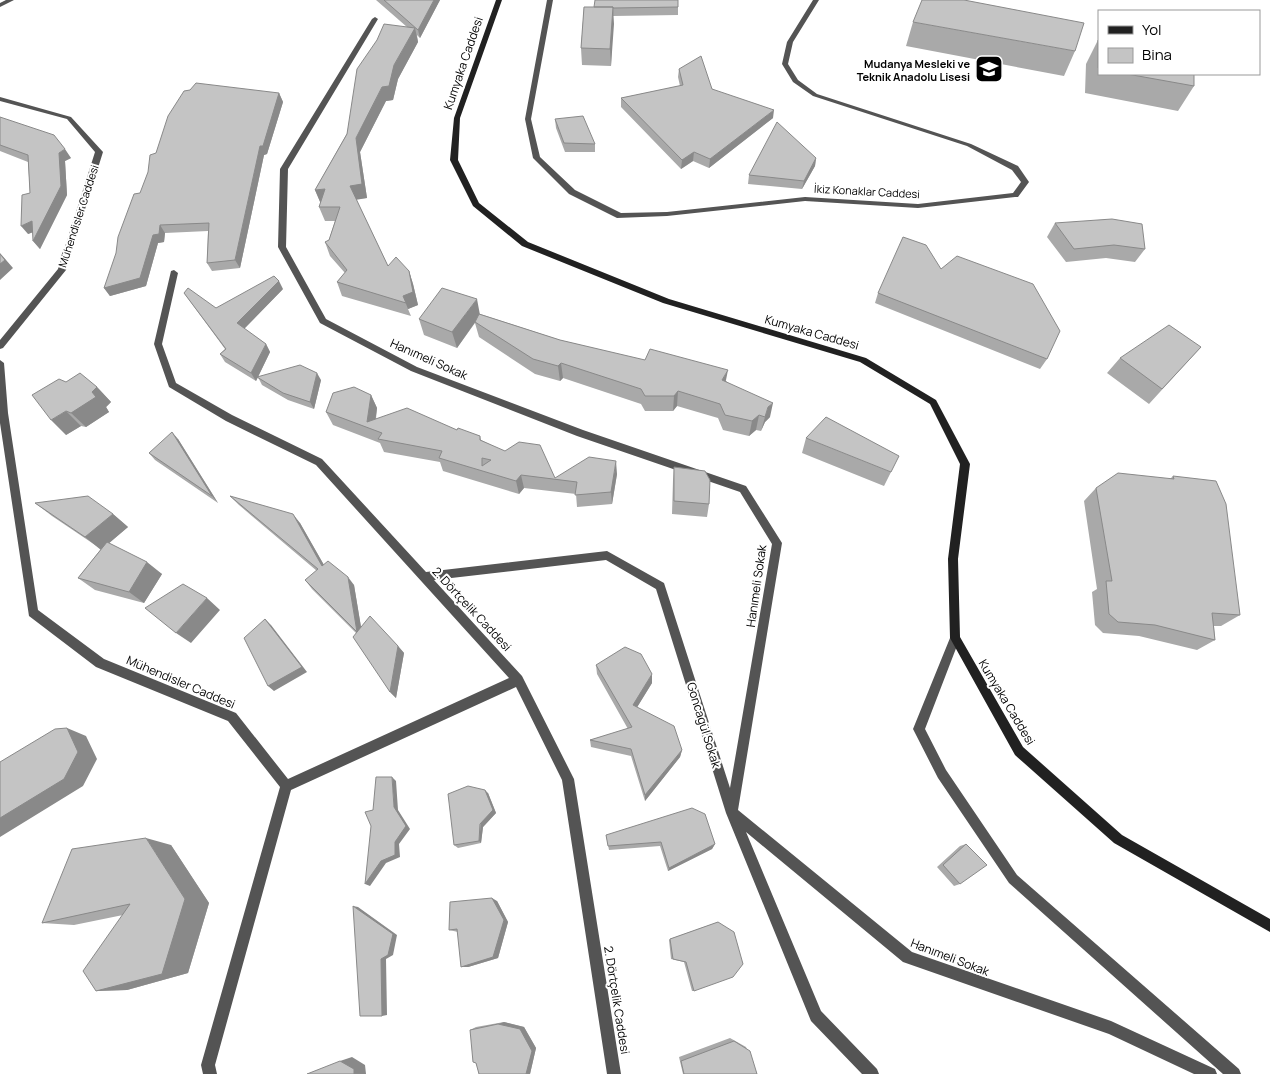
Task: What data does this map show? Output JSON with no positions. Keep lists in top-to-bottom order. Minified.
{"streets":{"main road":["Kumyaka Caddesi"],"street":["İkiz Konaklar Caddesi","Mühendisler Caddesi","Hanımeli Sokak","2. Dörtçelik Caddesi","Goncagül Sokak"]},"crossings":[["Hanımeli Sokak","Goncagül Sokak"],["2. Dörtçelik Caddesi","Goncagül Sokak"]],"places":{"school or university":["Mudanya Mesleki ve Teknik Anadolu Lisesi"]},"legend":["Yol","Bina"]}
